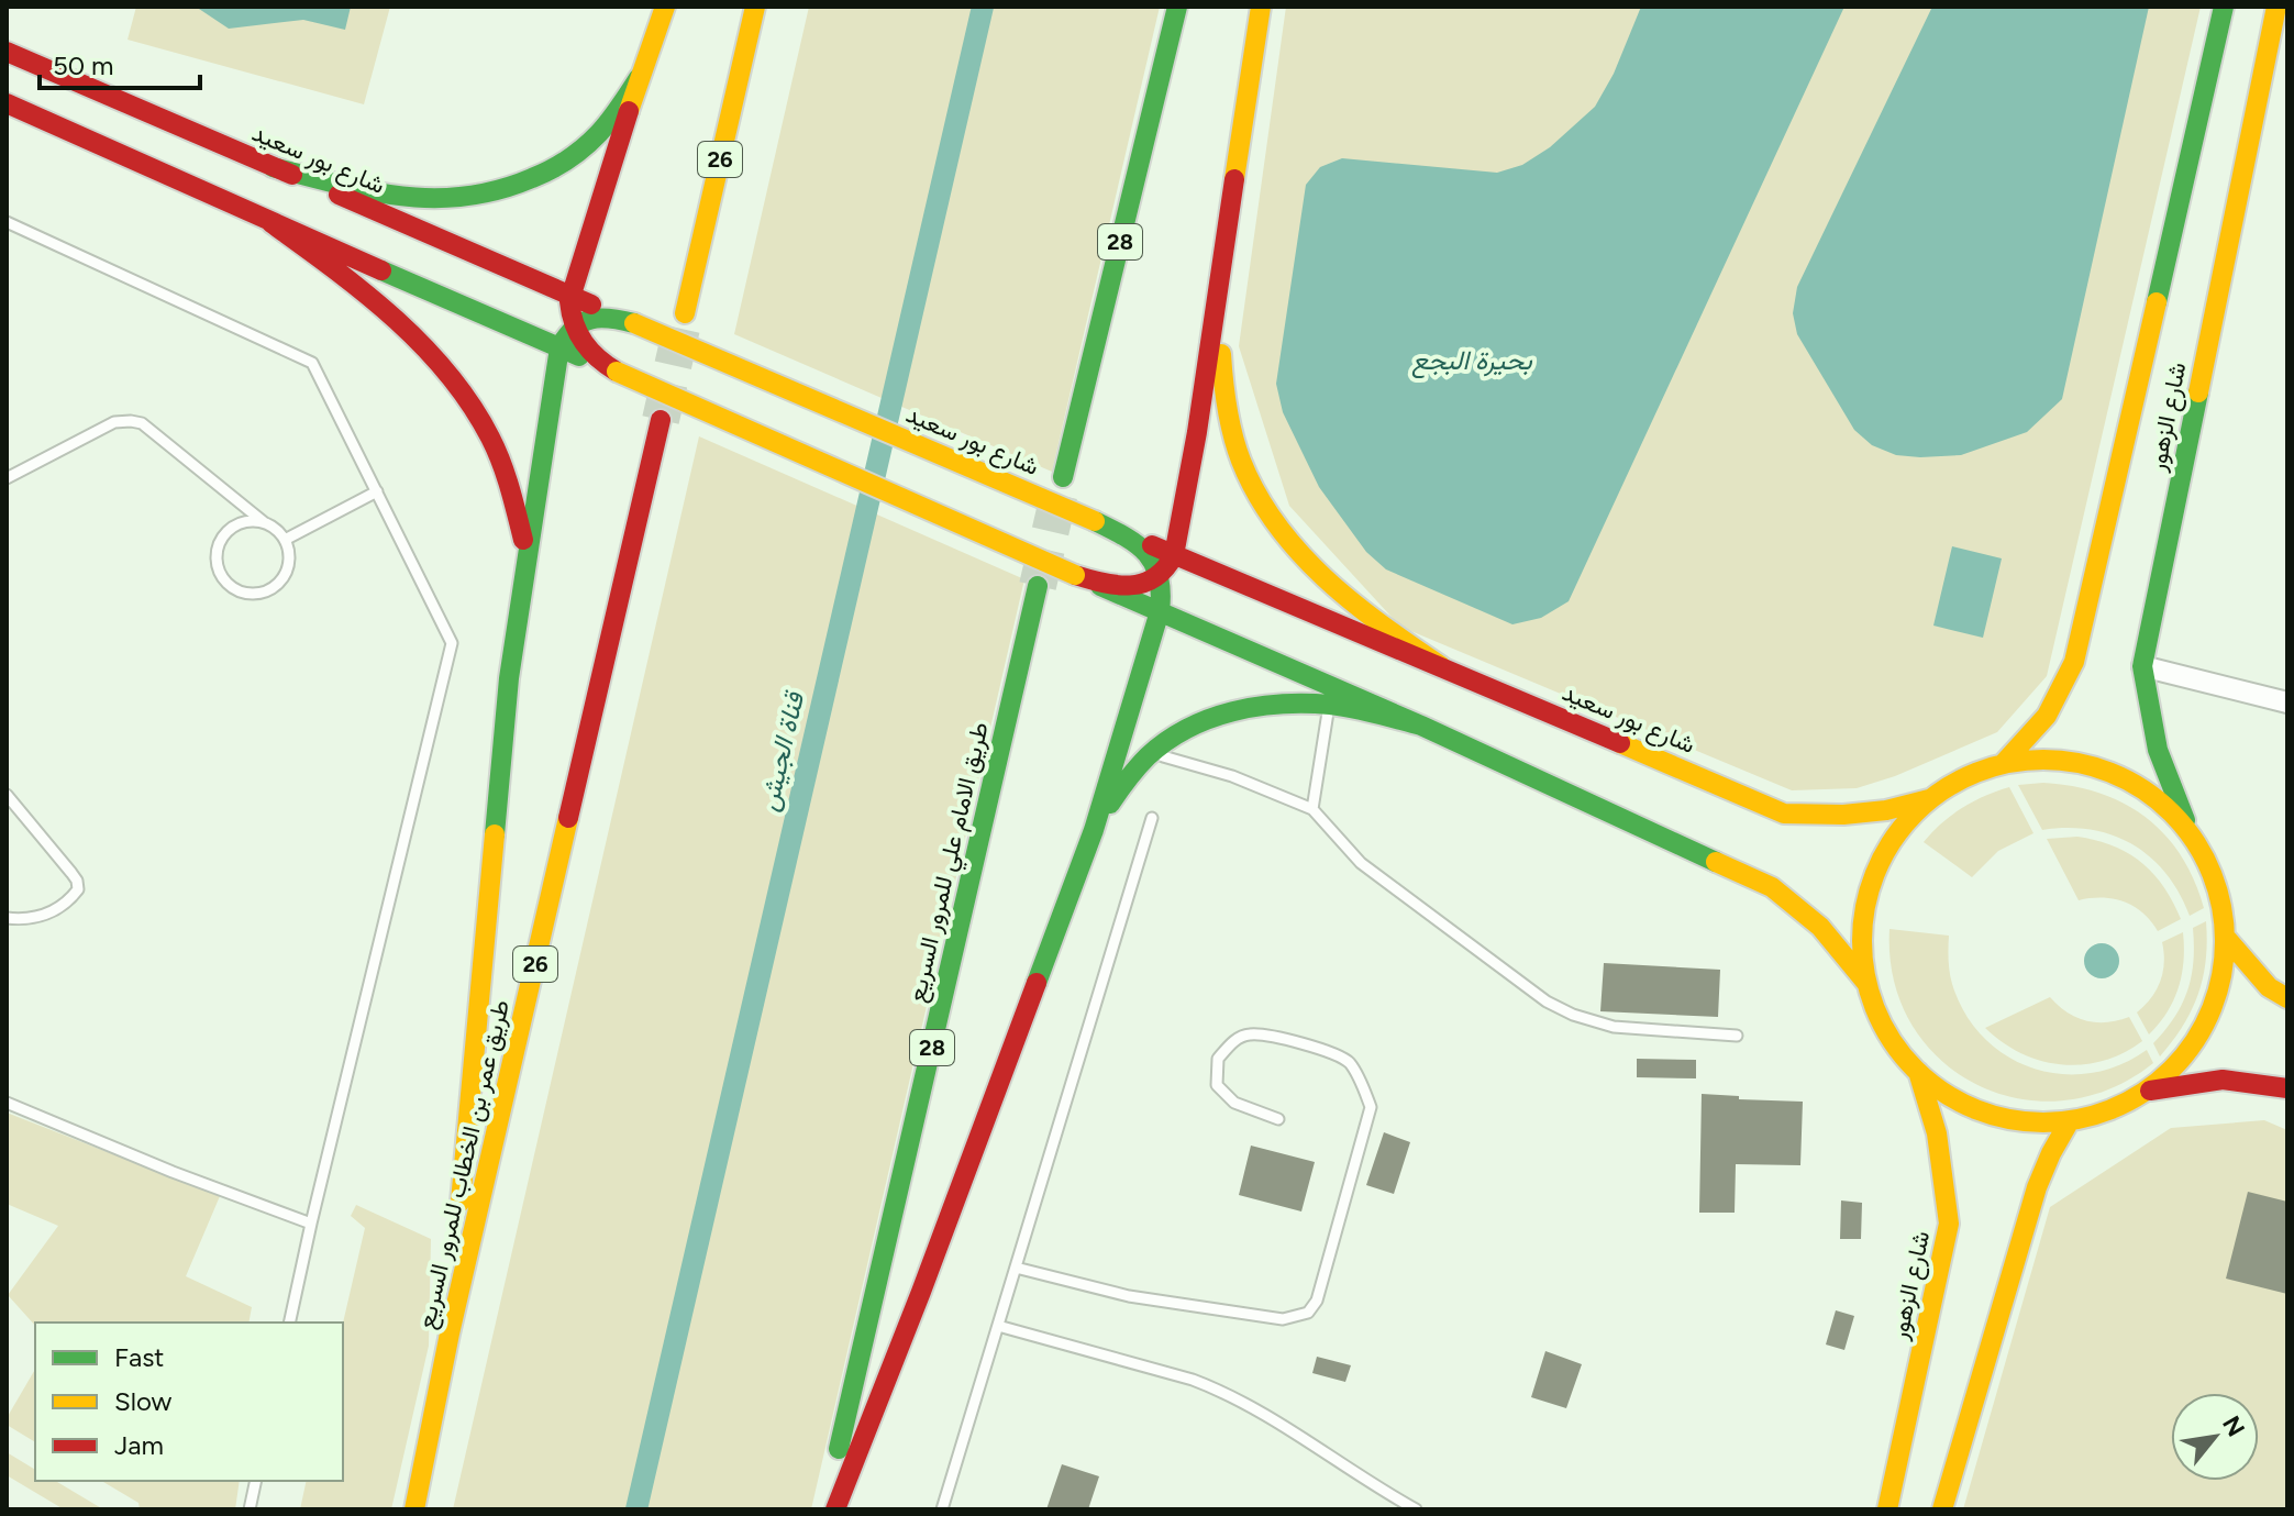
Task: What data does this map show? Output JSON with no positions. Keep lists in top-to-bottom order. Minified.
{"streets":{"main road":["شارع بور سعيد","26","28","شارع الزهور","طريق الامام علي للمرور السريع","طريق عمر بن الخطاب للمرور السريع"]},"water":["بحيرة البجع","قناة الجيش"],"legend":["Fast","Slow","Jam"],"scale_bar":"50 m","north":"top right"}
